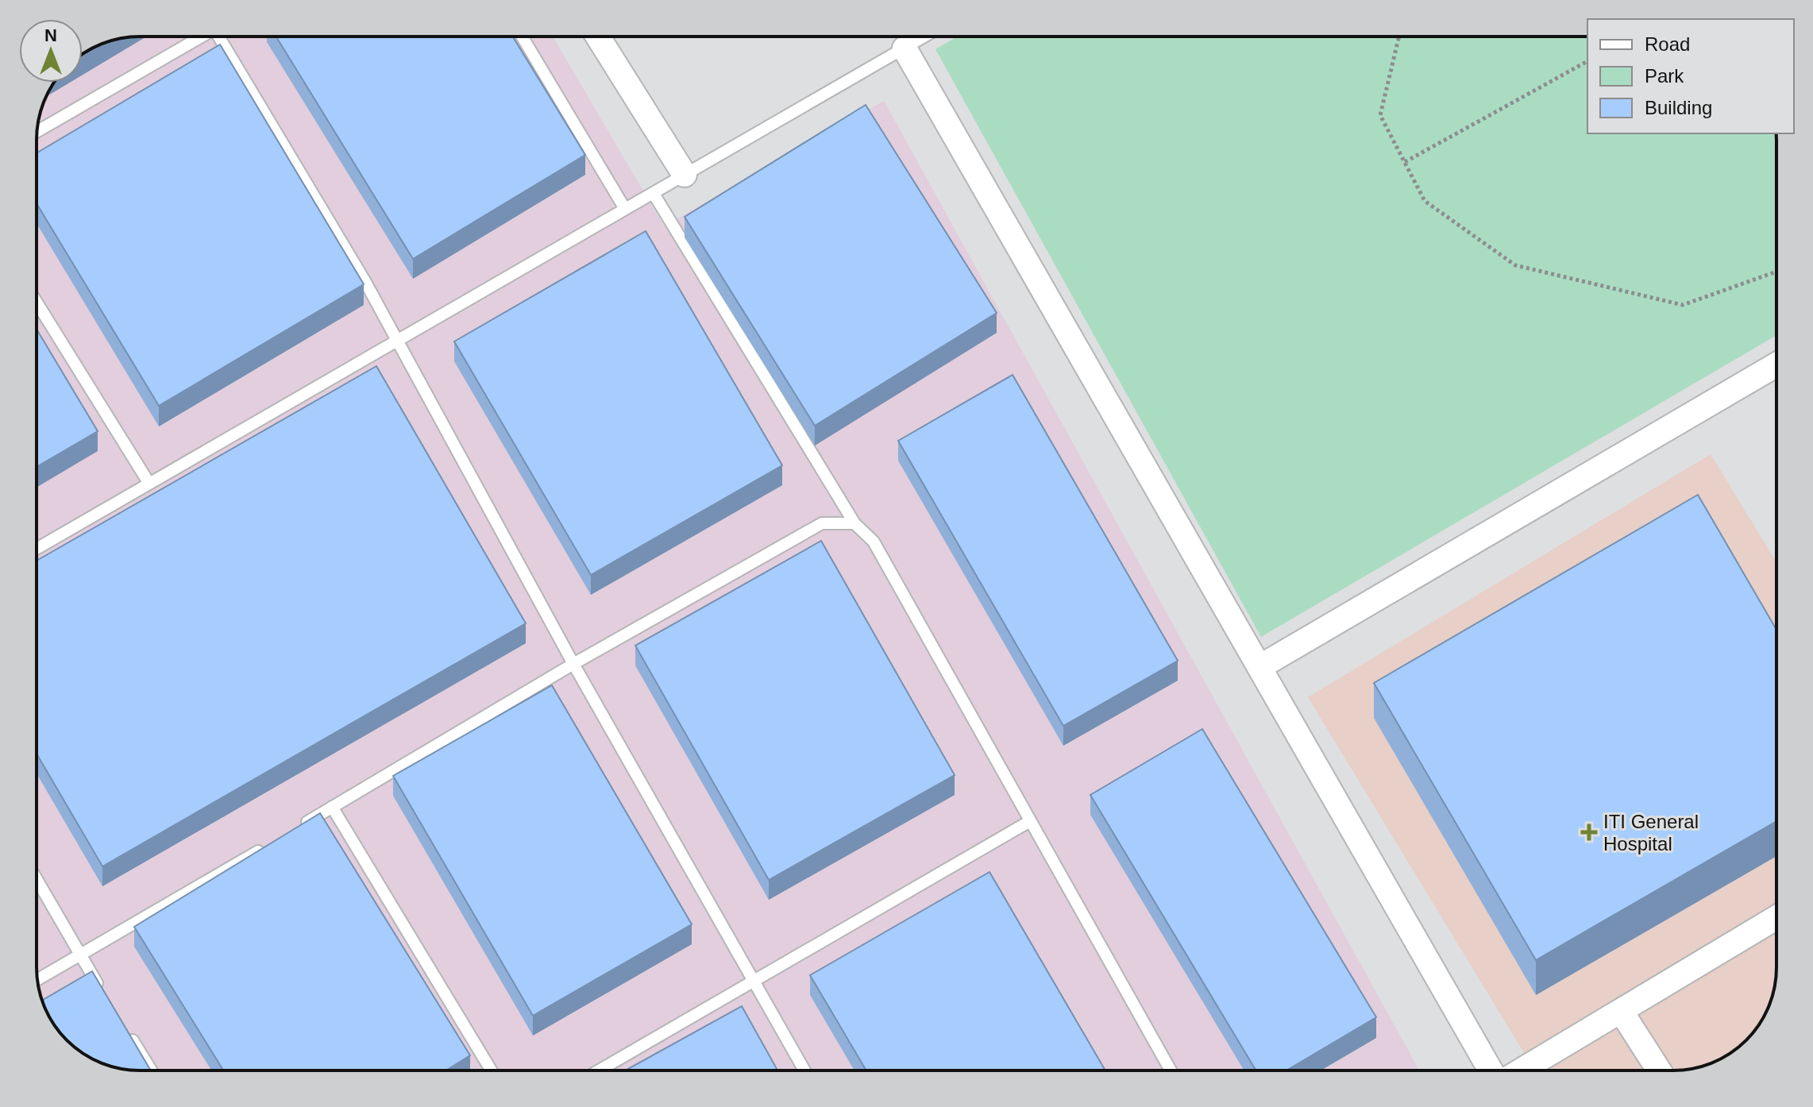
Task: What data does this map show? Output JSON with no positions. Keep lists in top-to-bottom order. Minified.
{"places":{"health":["ITI General Hospital"]},"legend":["Road","Park","Building"],"north":"top"}
